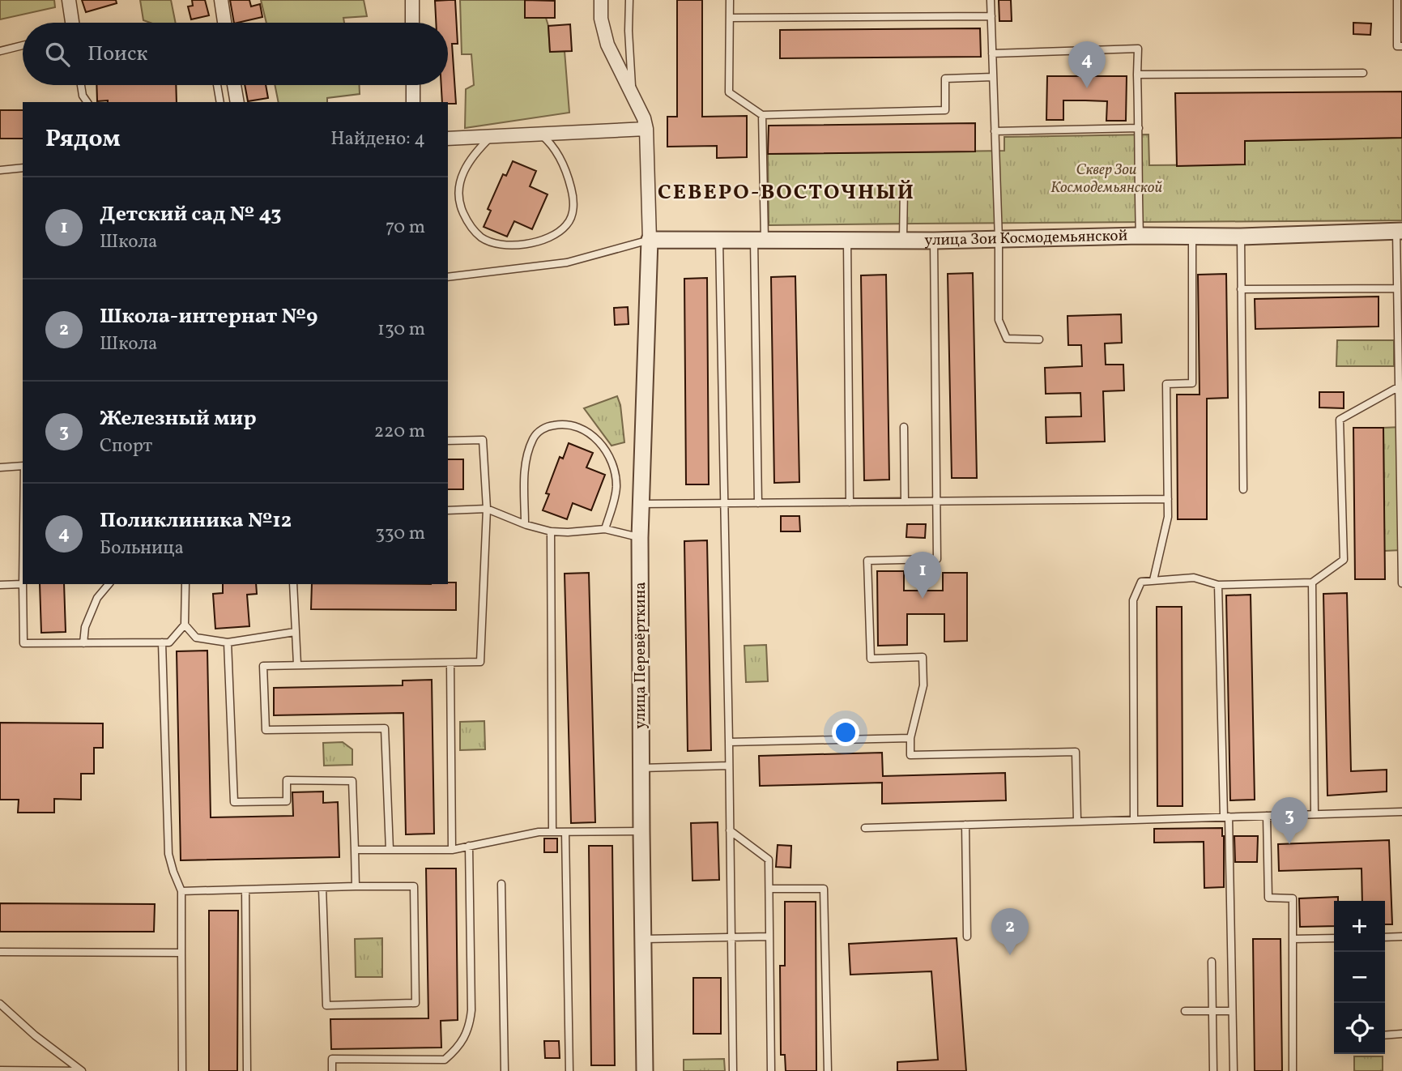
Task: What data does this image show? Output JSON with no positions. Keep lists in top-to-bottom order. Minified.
{"streets":{"street":["улица Зои Космодемьянской","улица Перевёрткина"]},"crossings":[["улица Зои Космодемьянской","улица Перевёрткина"]],"districts":["СЕВЕРО-ВОСТОЧНЫЙ"],"parks":["Сквер Зои Космодемьянской"],"page":{"search":"Поиск","pins":["4","1","3","2"],"heading":["Рядом","Найдено: 4"],"list":[{"mark":"1","name":"Детский сад № 43","note":"Школа","value":"70 m"},{"mark":"2","name":"Школа-интернат №9","note":"Школа","value":"130 m"},{"mark":"3","name":"Железный мир","note":"Спорт","value":"220 m"},{"mark":"4","name":"Поликлиника №12","note":"Больница","value":"330 m"}],"map_buttons":["+","−"]}}
